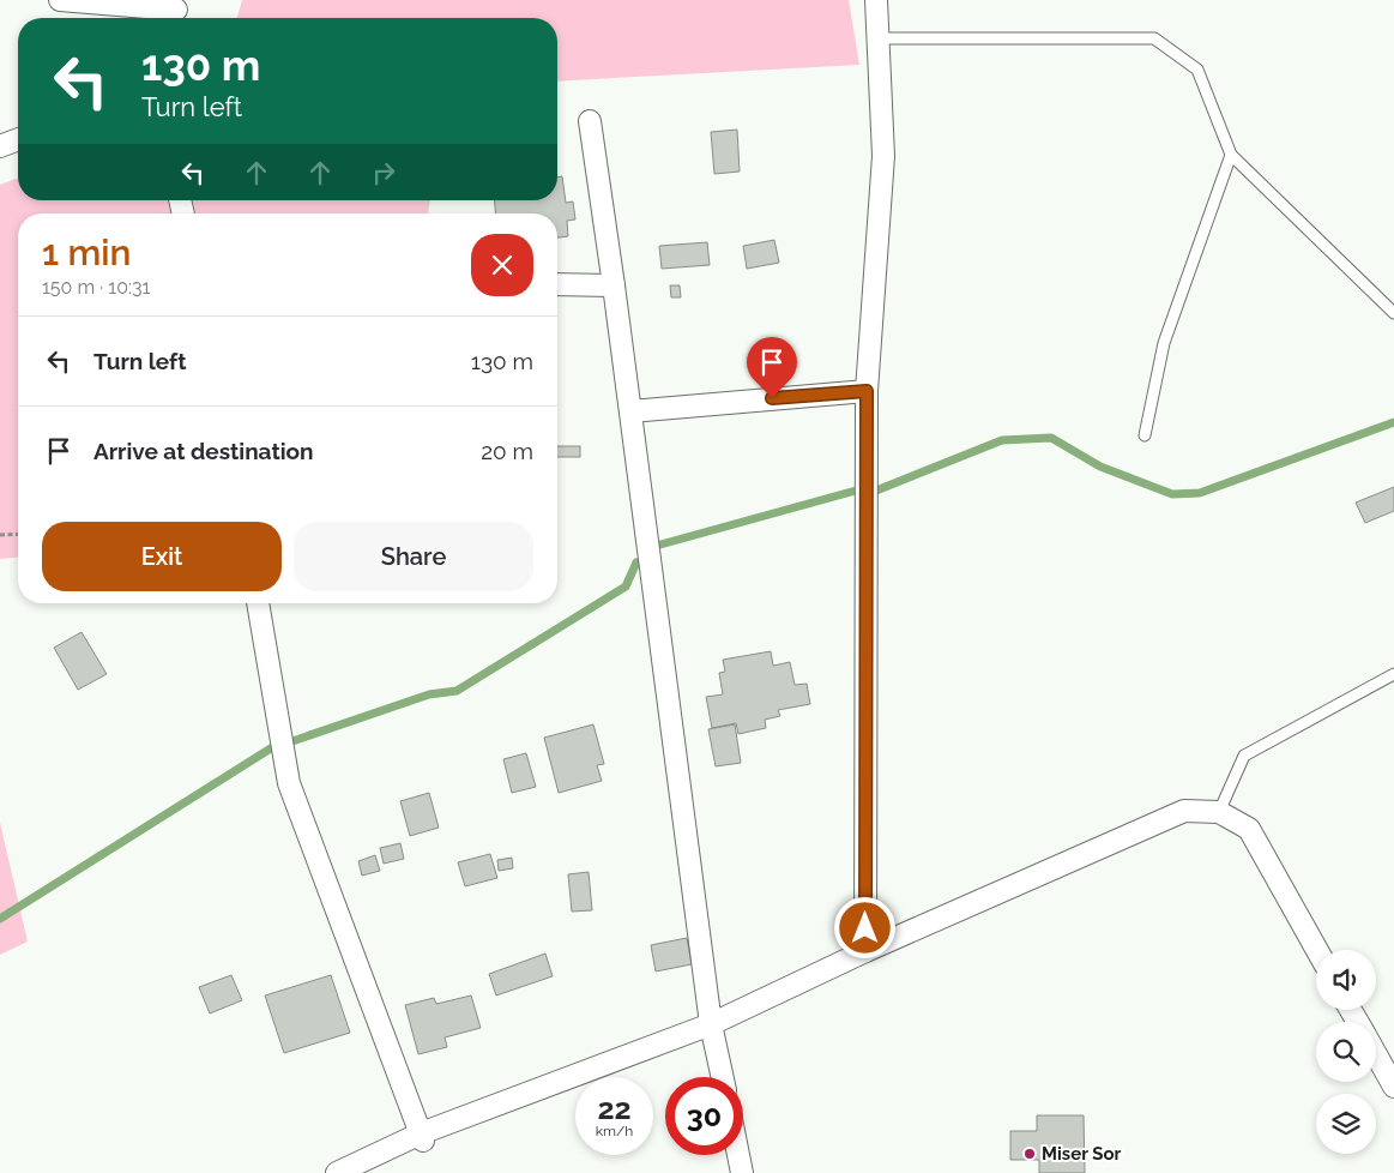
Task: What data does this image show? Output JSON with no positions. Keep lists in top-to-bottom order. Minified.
{"places":["Miser Sor"],"page":{"turn":["130 m","Turn left"],"heading":["1 min","150 m · 10:31"],"list":[{"name":"Turn left","value":"130 m"},{"name":"Arrive at destination","value":"20 m"}],"buttons":["Exit","Share"],"speed":"22 km/h","limit":"30"}}
